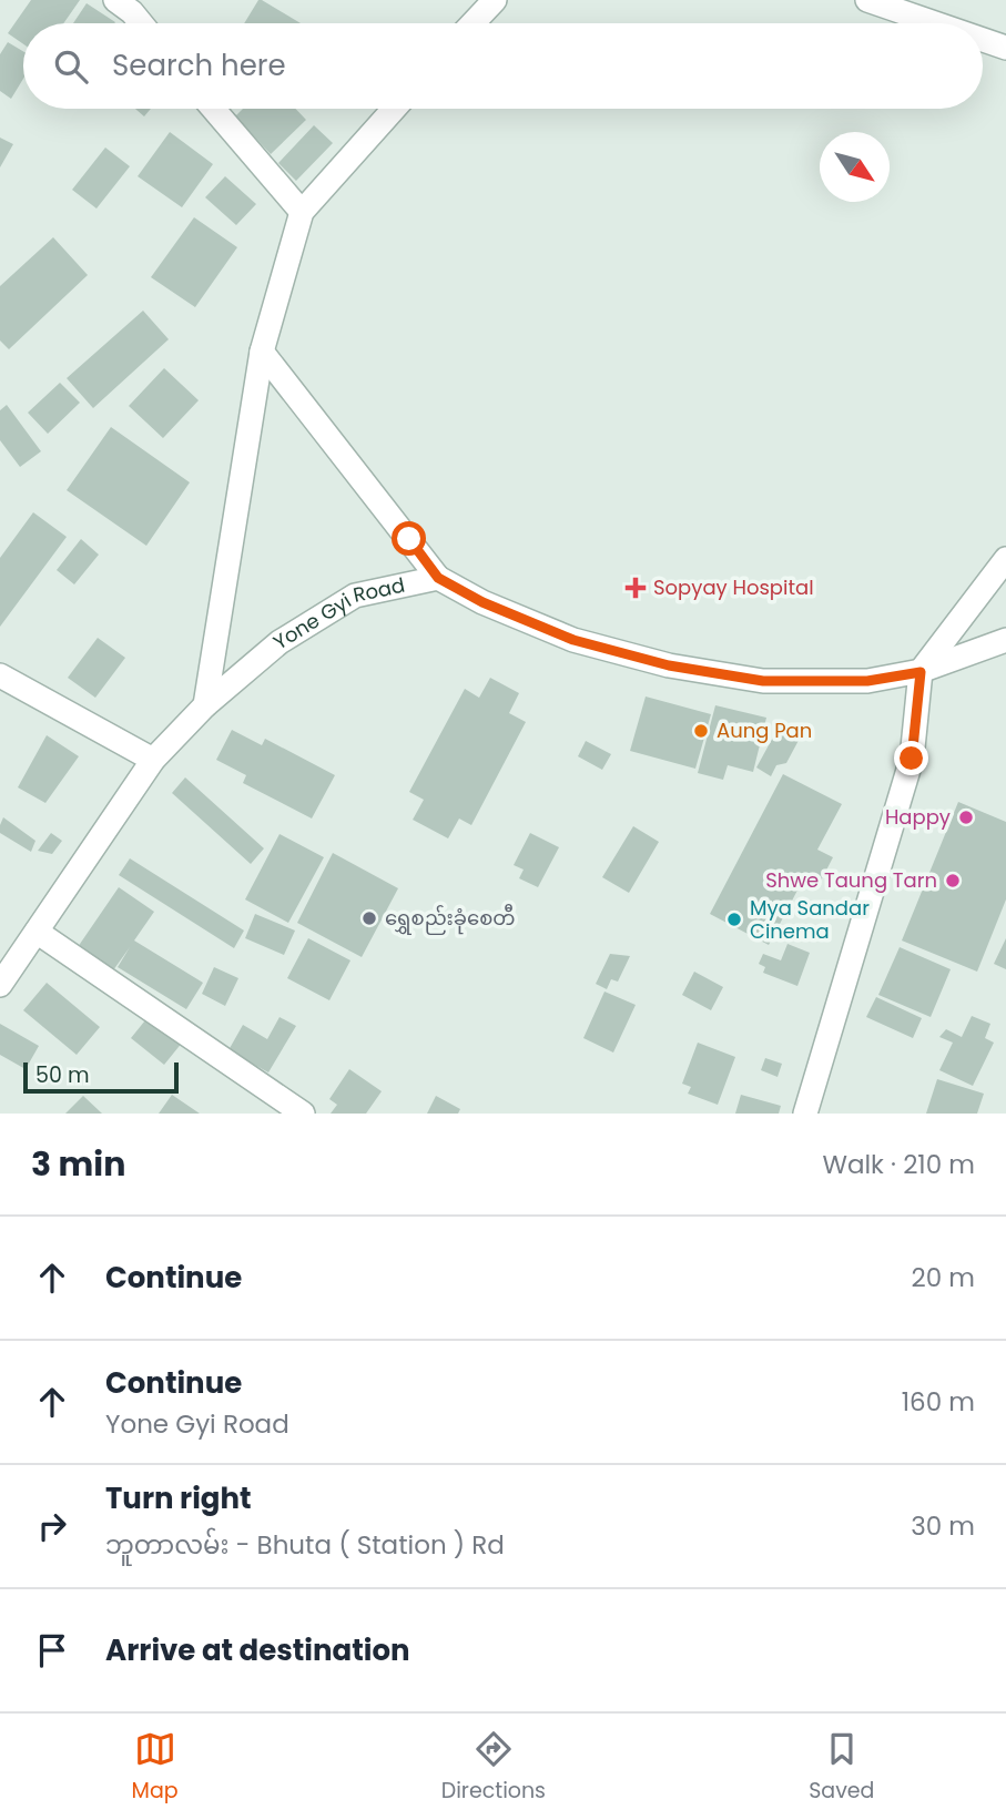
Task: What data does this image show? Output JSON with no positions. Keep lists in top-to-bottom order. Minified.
{"streets":{"street":["Yone Gyi Road"]},"places":{"health":["Sopyay Hospital"],"other":["Aung Pan","Happy","Shwe Taung Tarn","ရွှေစည်းခုံစေတီ","Mya Sandar Cinema"]},"scale_bar":"50 m","north":"bottom right","page":{"search":"Search here","scale":"50 m","heading":["3 min","Walk · 210 m"],"list":[["Continue","20 m"],["Continue","Yone Gyi Road","160 m"],["Turn right","ဘူတာလမ်း - Bhuta ( Station ) Rd","30 m"],"Arrive at destination"],"nav":["Map","Directions","Saved"]}}
